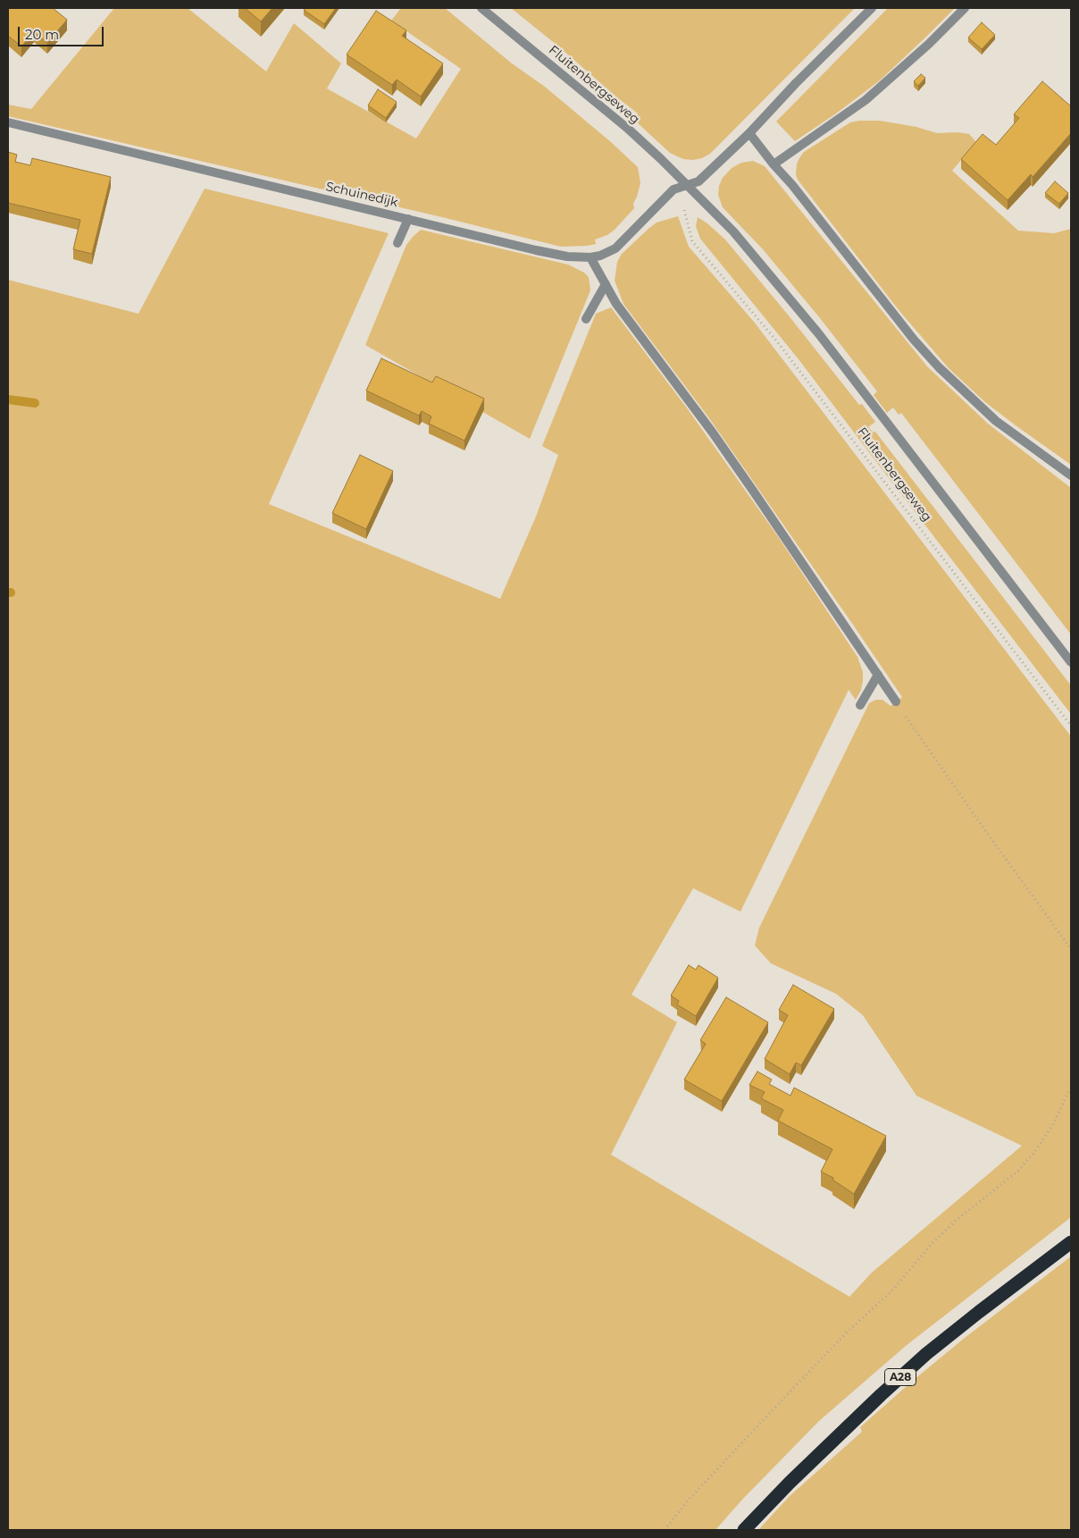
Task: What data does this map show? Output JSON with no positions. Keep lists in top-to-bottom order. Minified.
{"streets":{"highway":["A28"],"street":["Fluitenbergseweg","Schuinedijk"]},"crossings":[["Fluitenbergseweg","Schuinedijk"]],"scale_bar":"20 m"}
